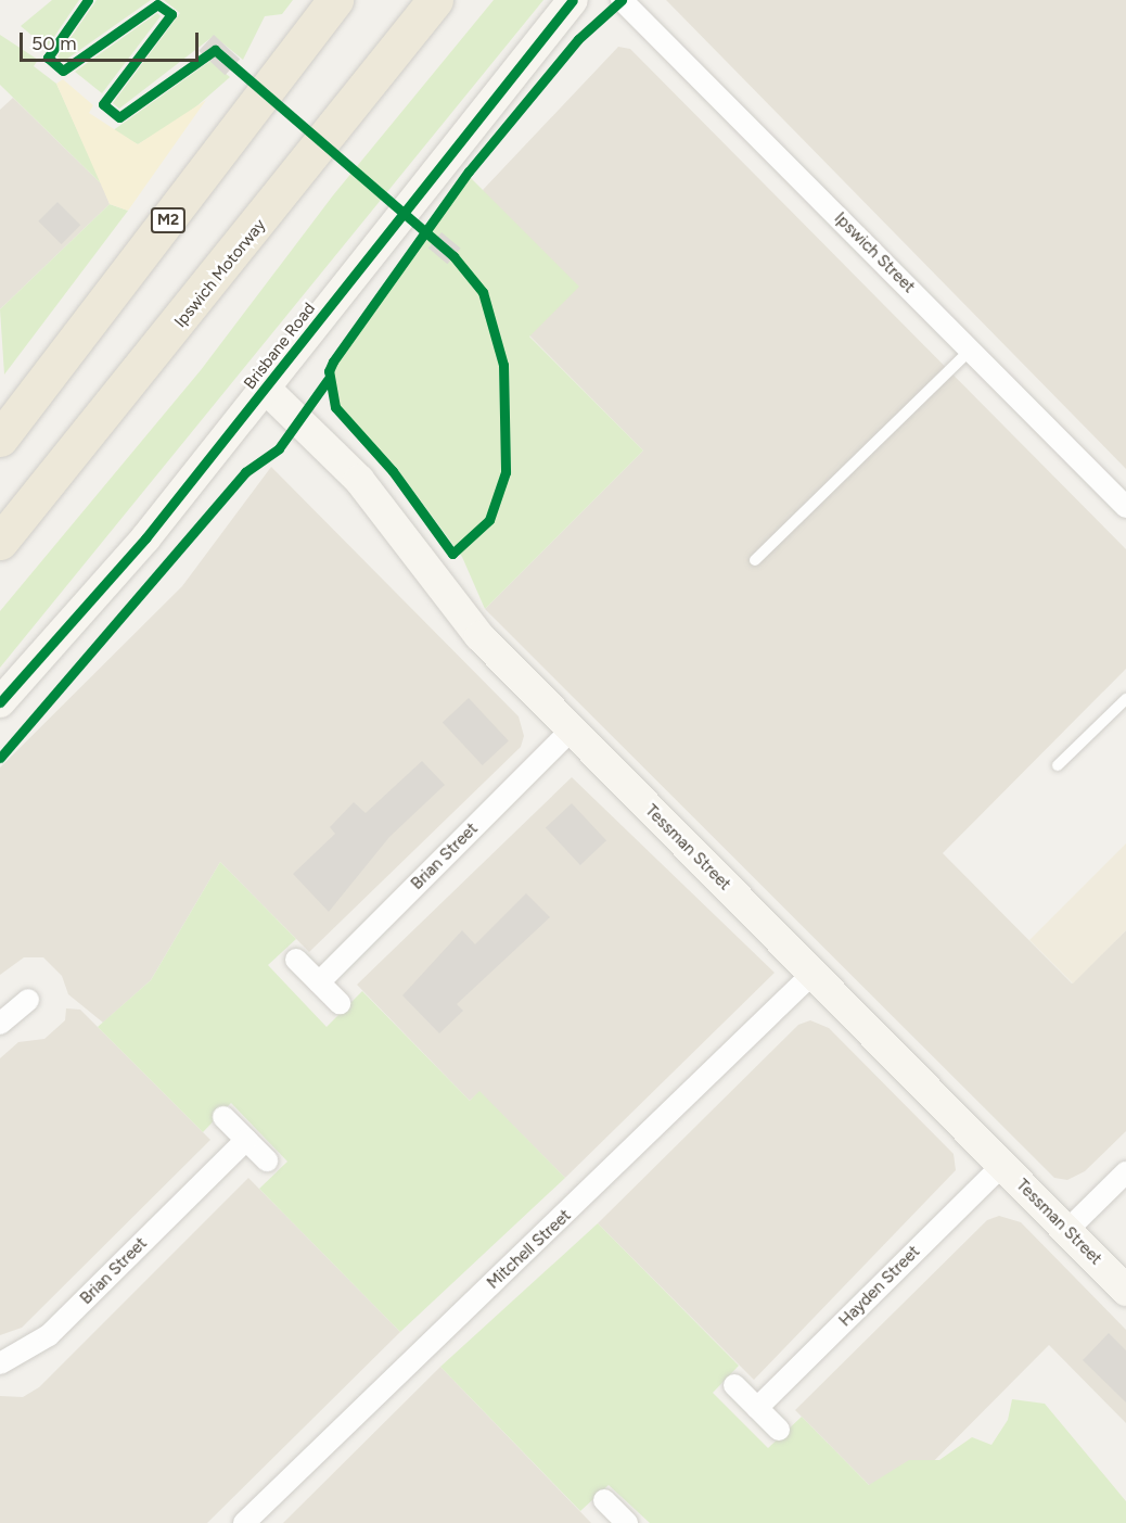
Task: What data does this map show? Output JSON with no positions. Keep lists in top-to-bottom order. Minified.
{"streets":{"highway":["M2","Ipswich Motorway"],"street":["Ipswich Street","Brisbane Road","Tessman Street","Brian Street","Mitchell Street","Hayden Street"]},"crossings":[["Brisbane Road","Tessman Street"],["Tessman Street","Brian Street"],["Tessman Street","Mitchell Street"],["Tessman Street","Hayden Street"]],"scale_bar":"50 m"}
